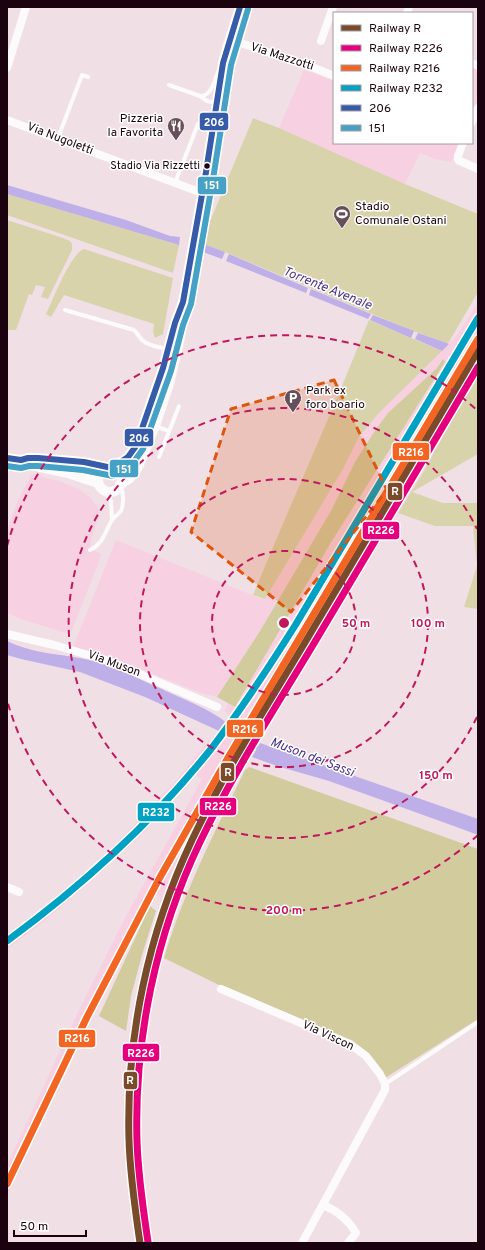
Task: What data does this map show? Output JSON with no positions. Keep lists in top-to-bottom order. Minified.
{"streets":{"street":["Via Mazzotti","Via Nugoletti","Via Muson","Via Viscon"]},"water":["Torrente Avenale","Muson dei Sassi"],"places":{"restaurant":["Pizzeria la Favorita"],"other":["Stadio Via Rizzetti"],"sports":["Stadio Comunale Ostani"],"parking":["Park ex foro boario"]},"lines":["transit line 206","transit line 151","rail line R232","rail line R216","rail line R","rail line R226"],"legend":["Railway R","Railway R226","Railway R216","Railway R232","206","151"],"scale_bar":"50 m","rings":["50 m","100 m","150 m","200 m"]}
